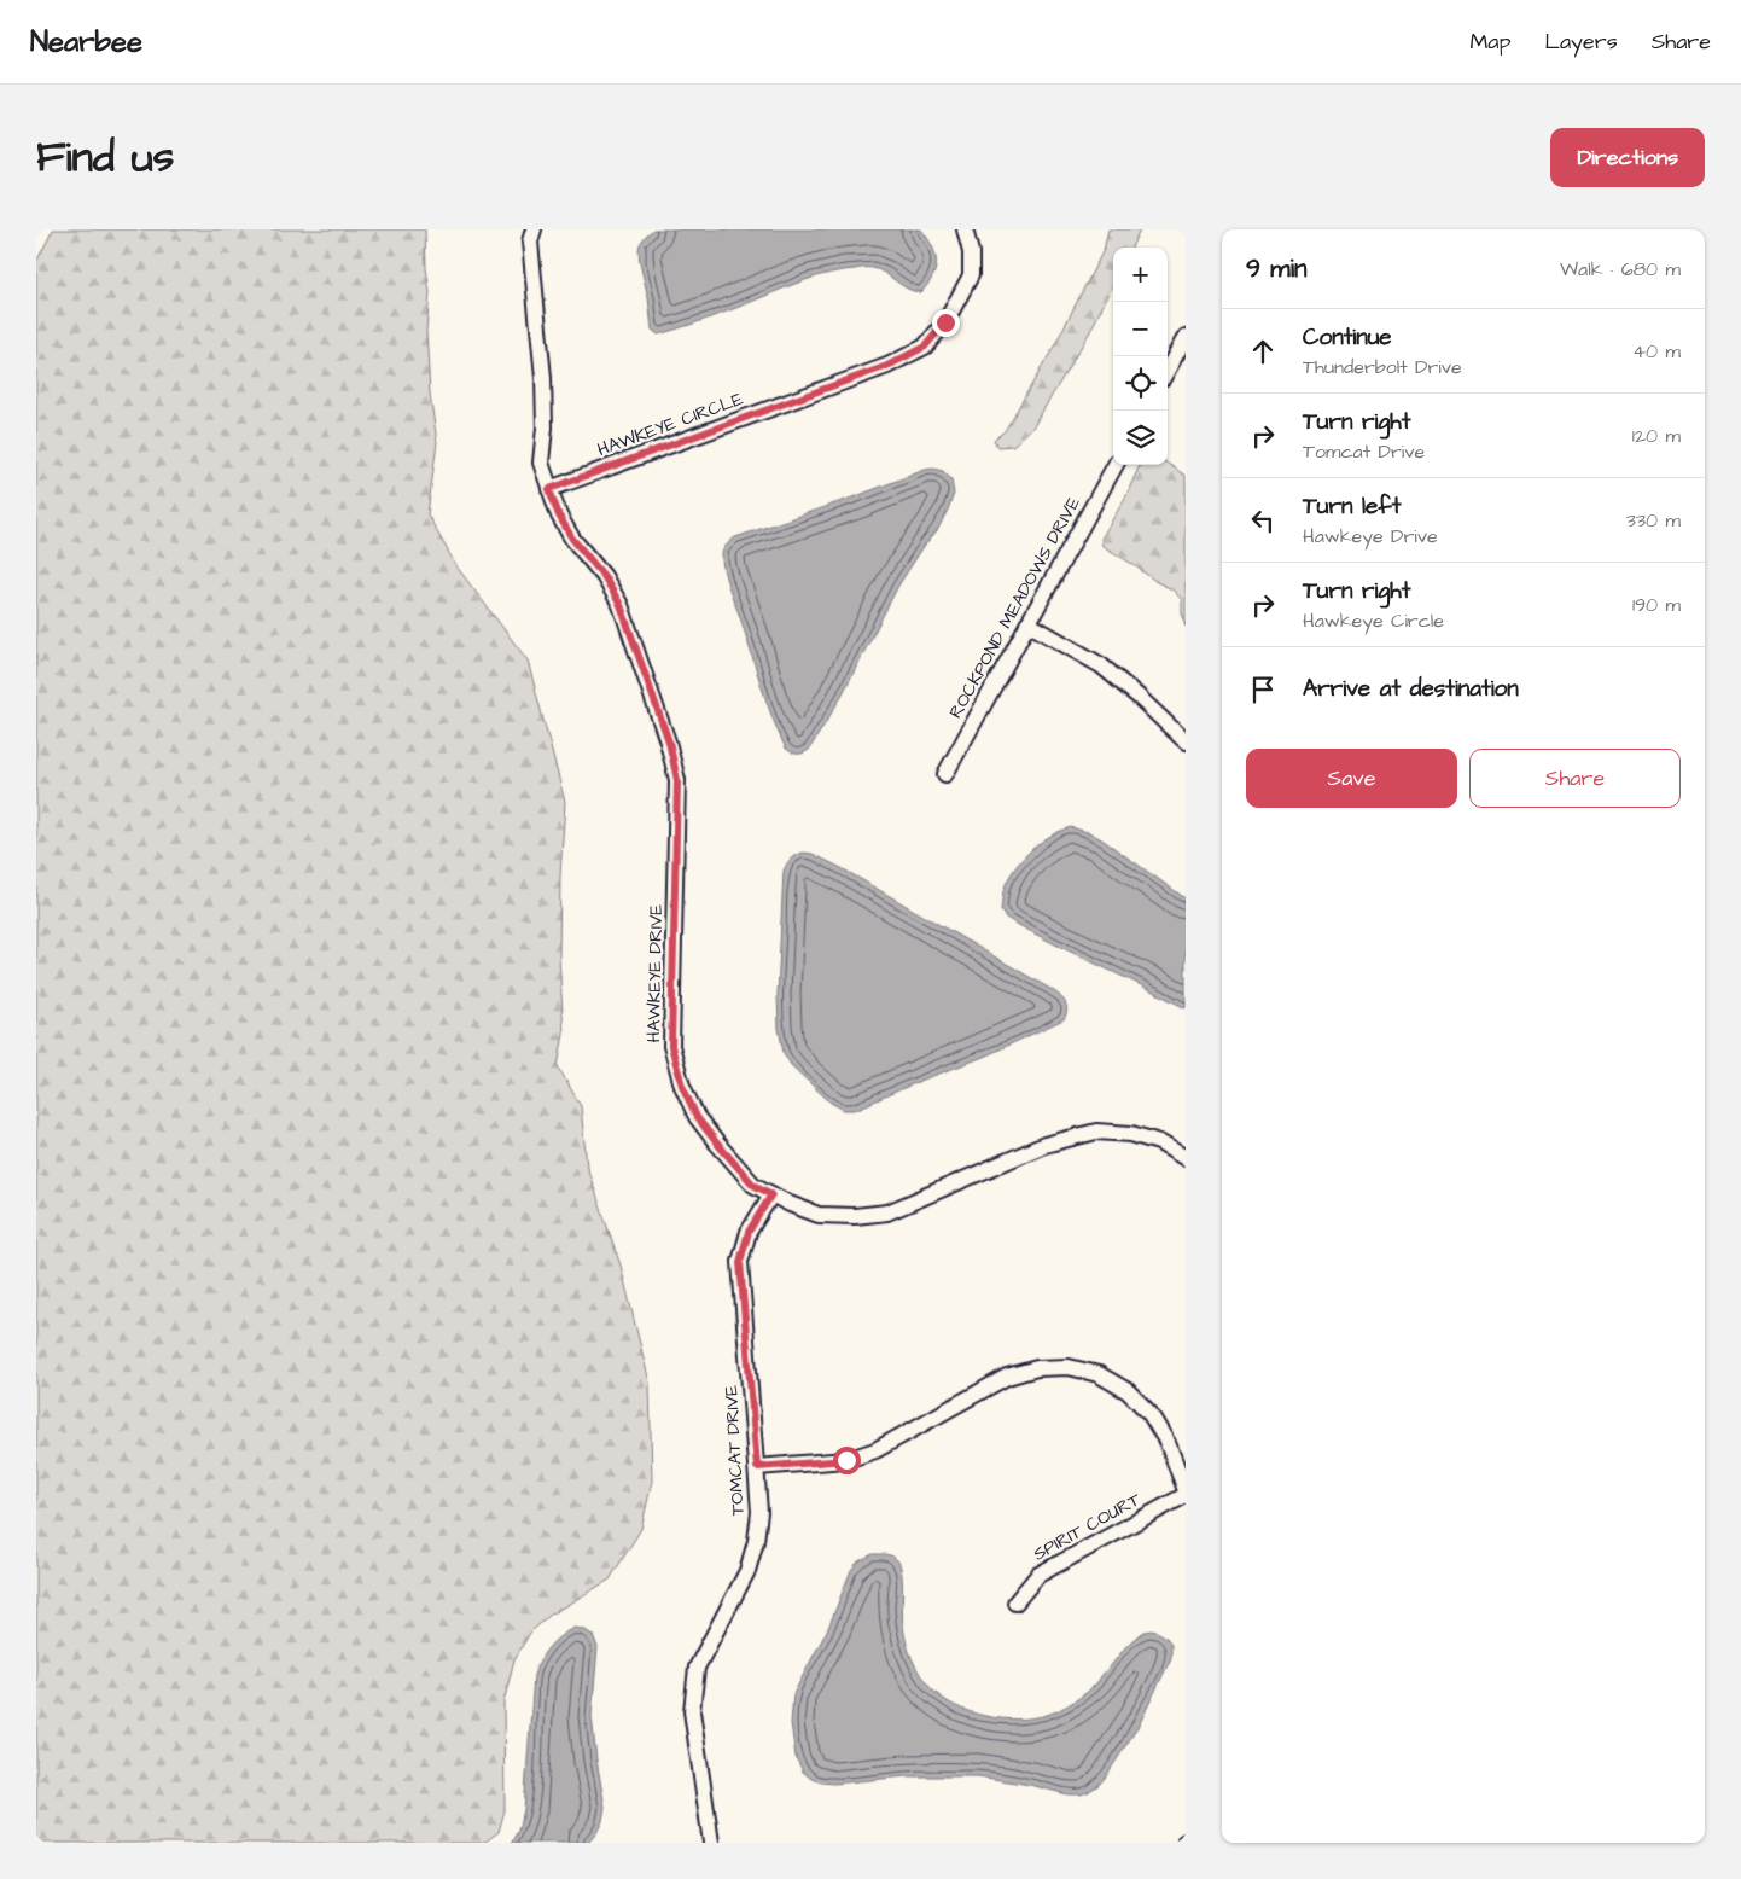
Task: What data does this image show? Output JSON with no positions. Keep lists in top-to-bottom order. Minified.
{"streets":{"street":["HAWKEYE CIRCLE","ROCKPOND MEADOWS DRIVE","HAWKEYE DRIVE","TOMCAT DRIVE","SPIRIT COURT"]},"crossings":[["HAWKEYE CIRCLE","HAWKEYE DRIVE"],["HAWKEYE DRIVE","TOMCAT DRIVE"]],"page":{"header":"Nearbee","nav":["Map","Layers","Share"],"title":"Find us","buttons":["Directions",["Save","Share"]],"heading":["9 min","Walk · 680 m"],"map_buttons":["+","−"],"list":[["Continue","Thunderbolt Drive","40 m"],["Turn right","Tomcat Drive","120 m"],["Turn left","Hawkeye Drive","330 m"],["Turn right","Hawkeye Circle","190 m"],"Arrive at destination"]}}
